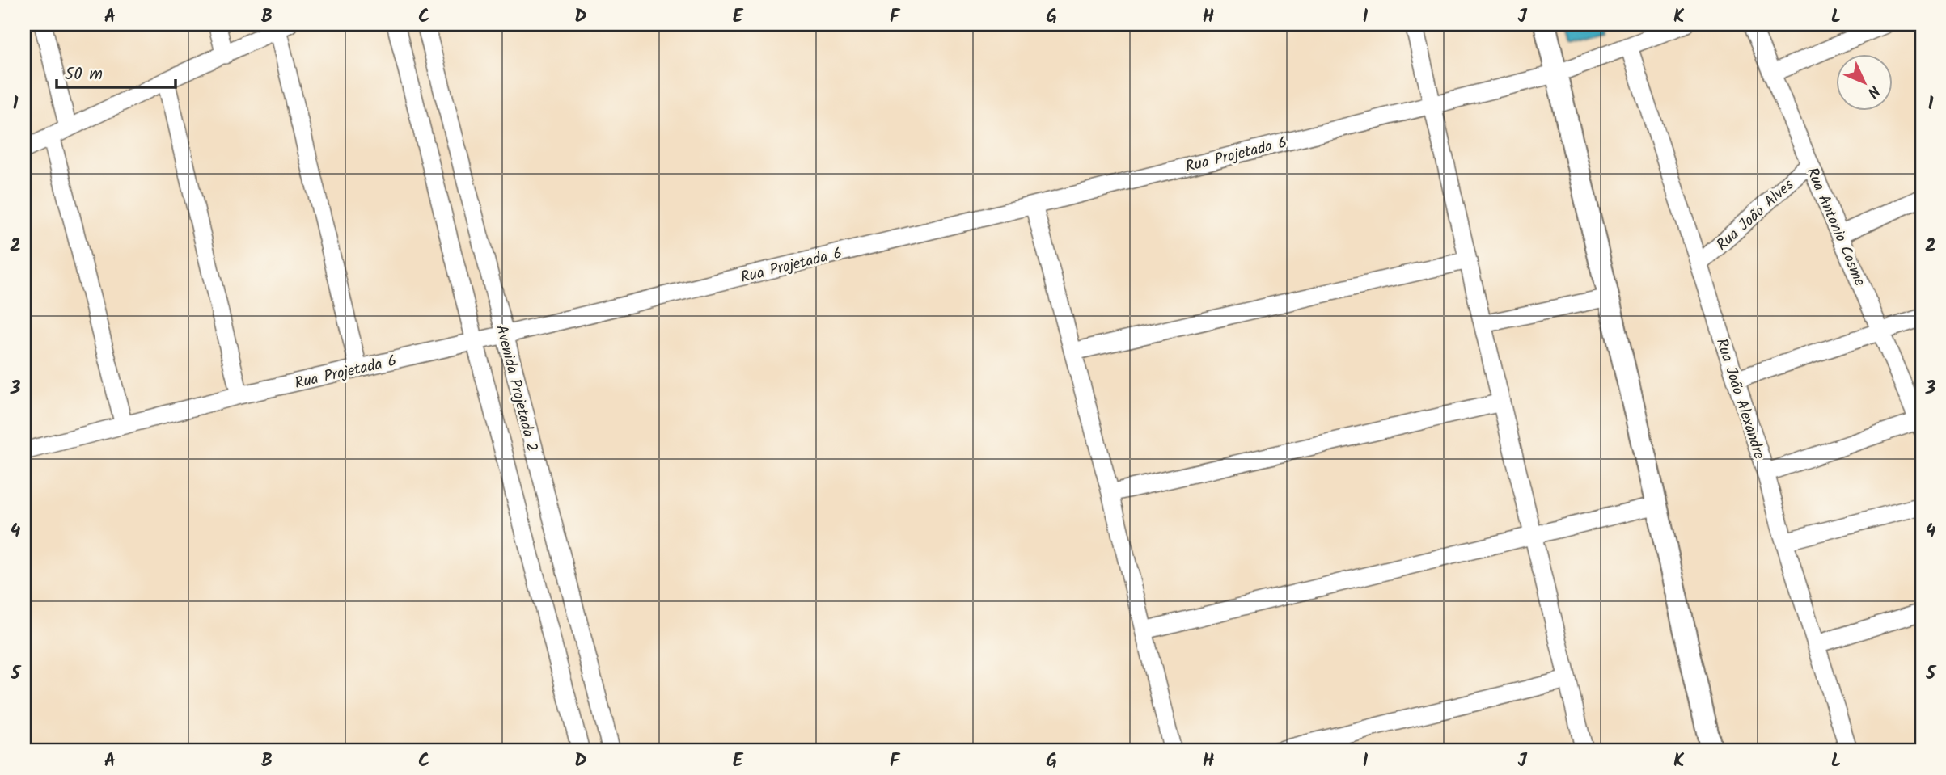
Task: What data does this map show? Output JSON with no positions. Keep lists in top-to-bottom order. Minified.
{"streets":{"street":["Rua Projetada 6","Rua João Alves","Rua Antonio Cosme","Avenida Projetada 2","Rua João Alexandre"]},"crossings":[["Rua Projetada 6","Avenida Projetada 2"],["Rua Projetada 6","Rua João Alexandre"],["Rua João Alves","Rua Antonio Cosme"],["Rua João Alves","Rua João Alexandre"]],"scale_bar":"50 m","north":"bottom right","grid":{"columns":["A","B","C","D","E","F","G","H","I","J","K","L"],"rows":["1","2","3","4","5"]}}
